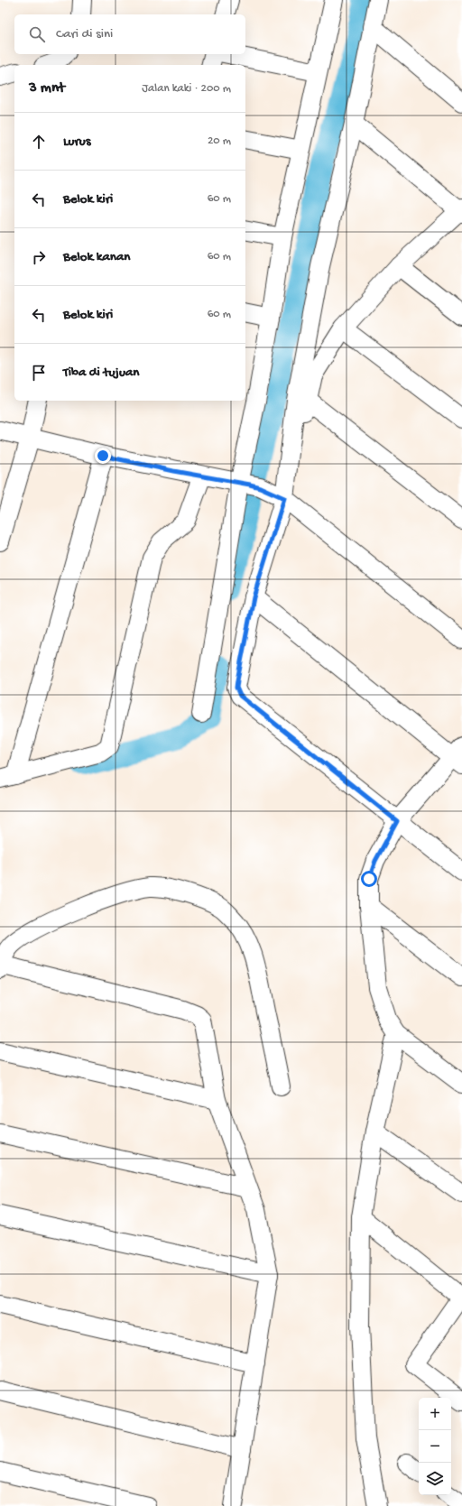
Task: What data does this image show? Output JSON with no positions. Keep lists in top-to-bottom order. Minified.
{"page":{"search":"Cari di sini","heading":["3 mnt","Jalan kaki · 200 m"],"list":[["Lurus","20 m"],["Belok kiri","60 m"],["Belok kanan","60 m"],["Belok kiri","60 m"],"Tiba di tujuan"],"map_buttons":["+","−"]}}
